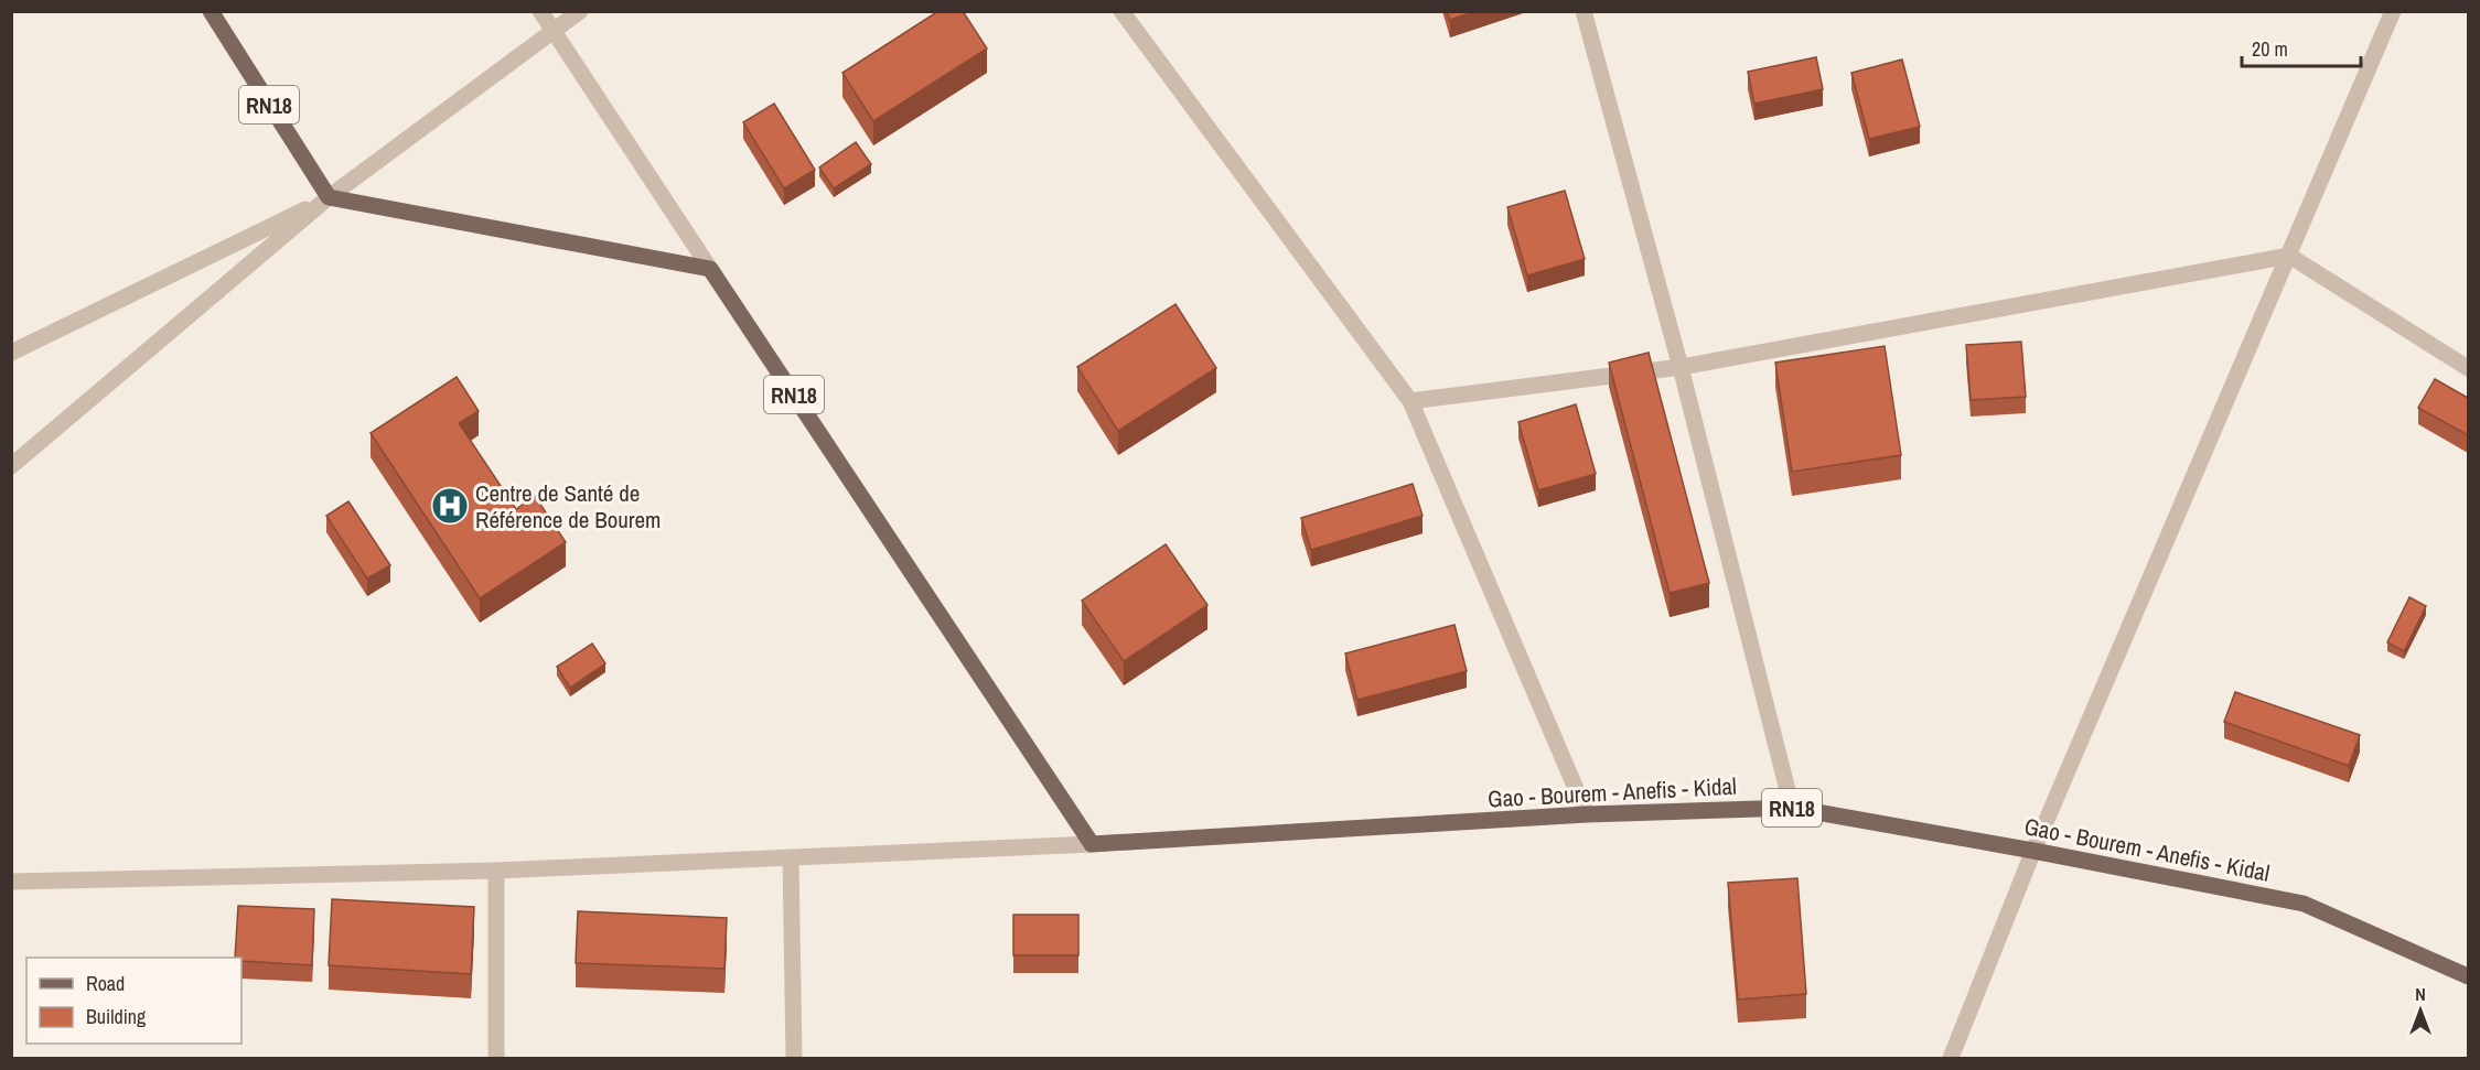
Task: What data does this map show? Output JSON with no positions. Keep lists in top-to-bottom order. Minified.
{"streets":{"main road":["RN18","Gao - Bourem - Anefis - Kidal"]},"crossings":[["RN18","Gao - Bourem - Anefis - Kidal"]],"places":{"hospital":["Centre de Santé de Référence de Bourem"]},"legend":["Road","Building"],"scale_bar":"20 m","north":"top"}
